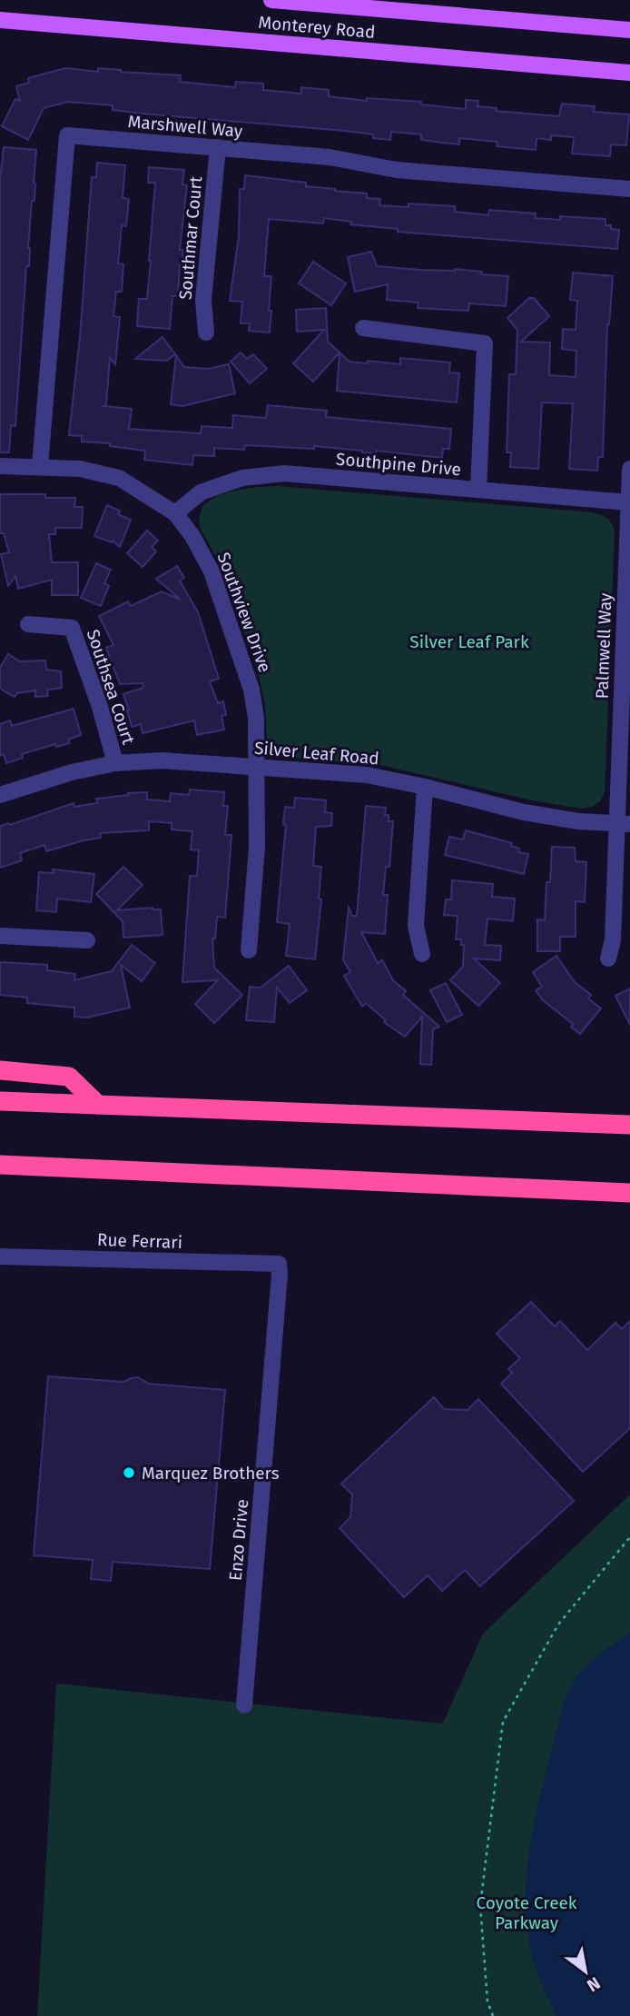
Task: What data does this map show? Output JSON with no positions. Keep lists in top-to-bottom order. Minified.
{"streets":{"main road":["Monterey Road"],"street":["Marshwell Way","Southmar Court","Southpine Drive","Southview Drive","Palmwell Way","Southsea Court","Silver Leaf Road","Rue Ferrari","Enzo Drive"]},"crossings":[["Marshwell Way","Southmar Court"],["Marshwell Way","Southview Drive"],["Southpine Drive","Southview Drive"],["Southpine Drive","Palmwell Way"],["Southview Drive","Silver Leaf Road"],["Palmwell Way","Silver Leaf Road"],["Southsea Court","Silver Leaf Road"],["Rue Ferrari","Enzo Drive"]],"parks":["Silver Leaf Park","Coyote Creek Parkway"],"places":["Marquez Brothers"],"north":"bottom right"}
